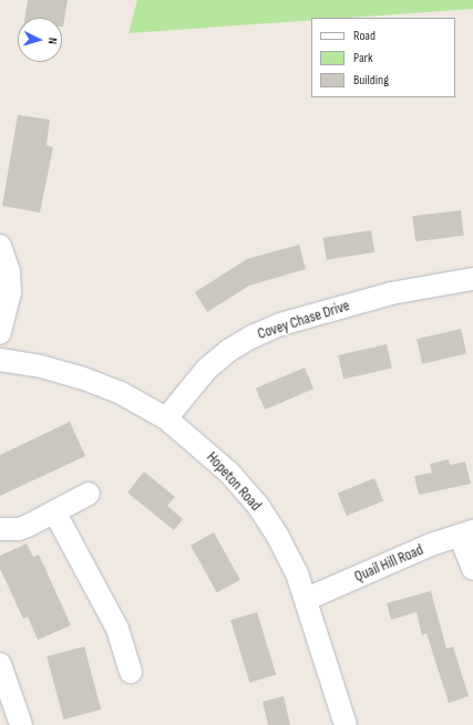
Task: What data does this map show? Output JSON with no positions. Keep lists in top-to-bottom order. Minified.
{"streets":{"street":["Covey Chase Drive","Hopeton Road","Quail Hill Road"]},"crossings":[["Covey Chase Drive","Hopeton Road"],["Hopeton Road","Quail Hill Road"]],"legend":["Road","Park","Building"],"north":"right"}
